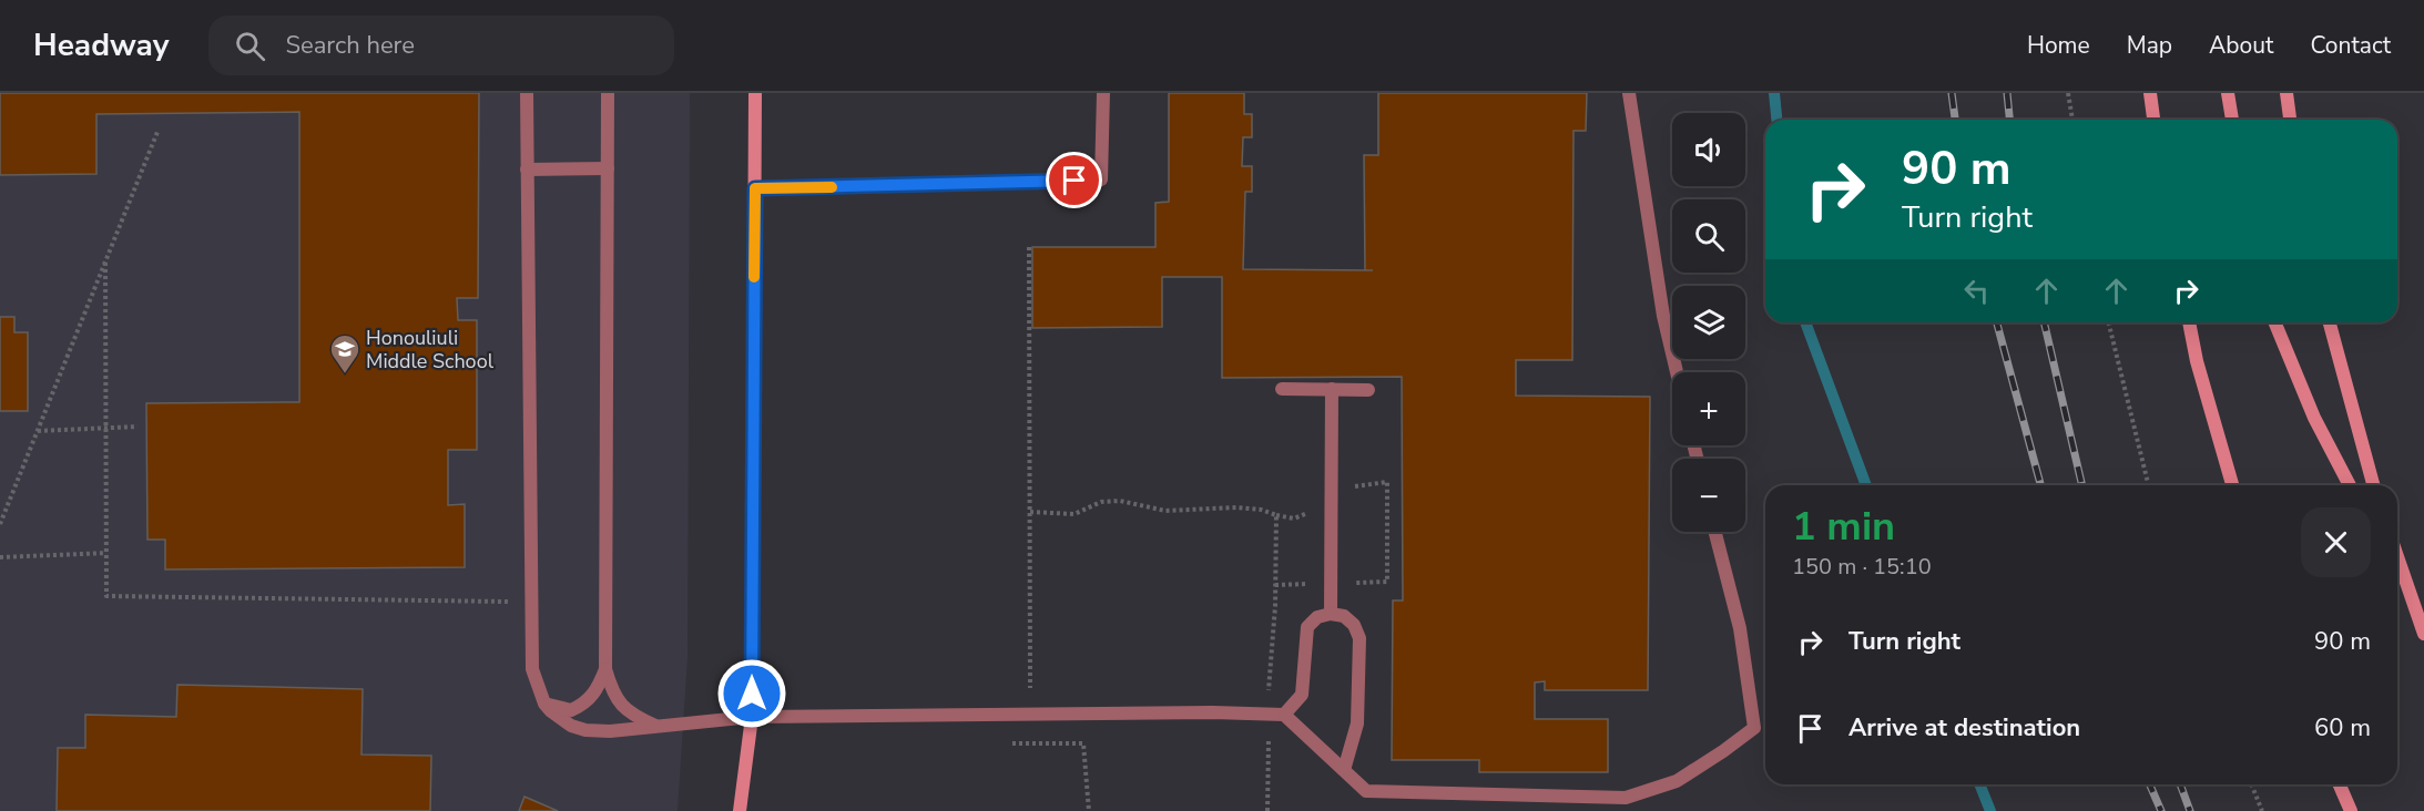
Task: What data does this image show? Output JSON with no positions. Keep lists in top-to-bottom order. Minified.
{"places":{"school or university":["Honouliuli Middle School"]},"page":{"header":"Headway","search":"Search here","nav":["Home","Map","About","Contact"],"map_buttons":["+","−"],"turn":["90 m","Turn right"],"heading":["1 min","150 m · 15:10"],"list":[{"name":"Turn right","value":"90 m"},{"name":"Arrive at destination","value":"60 m"}]}}
